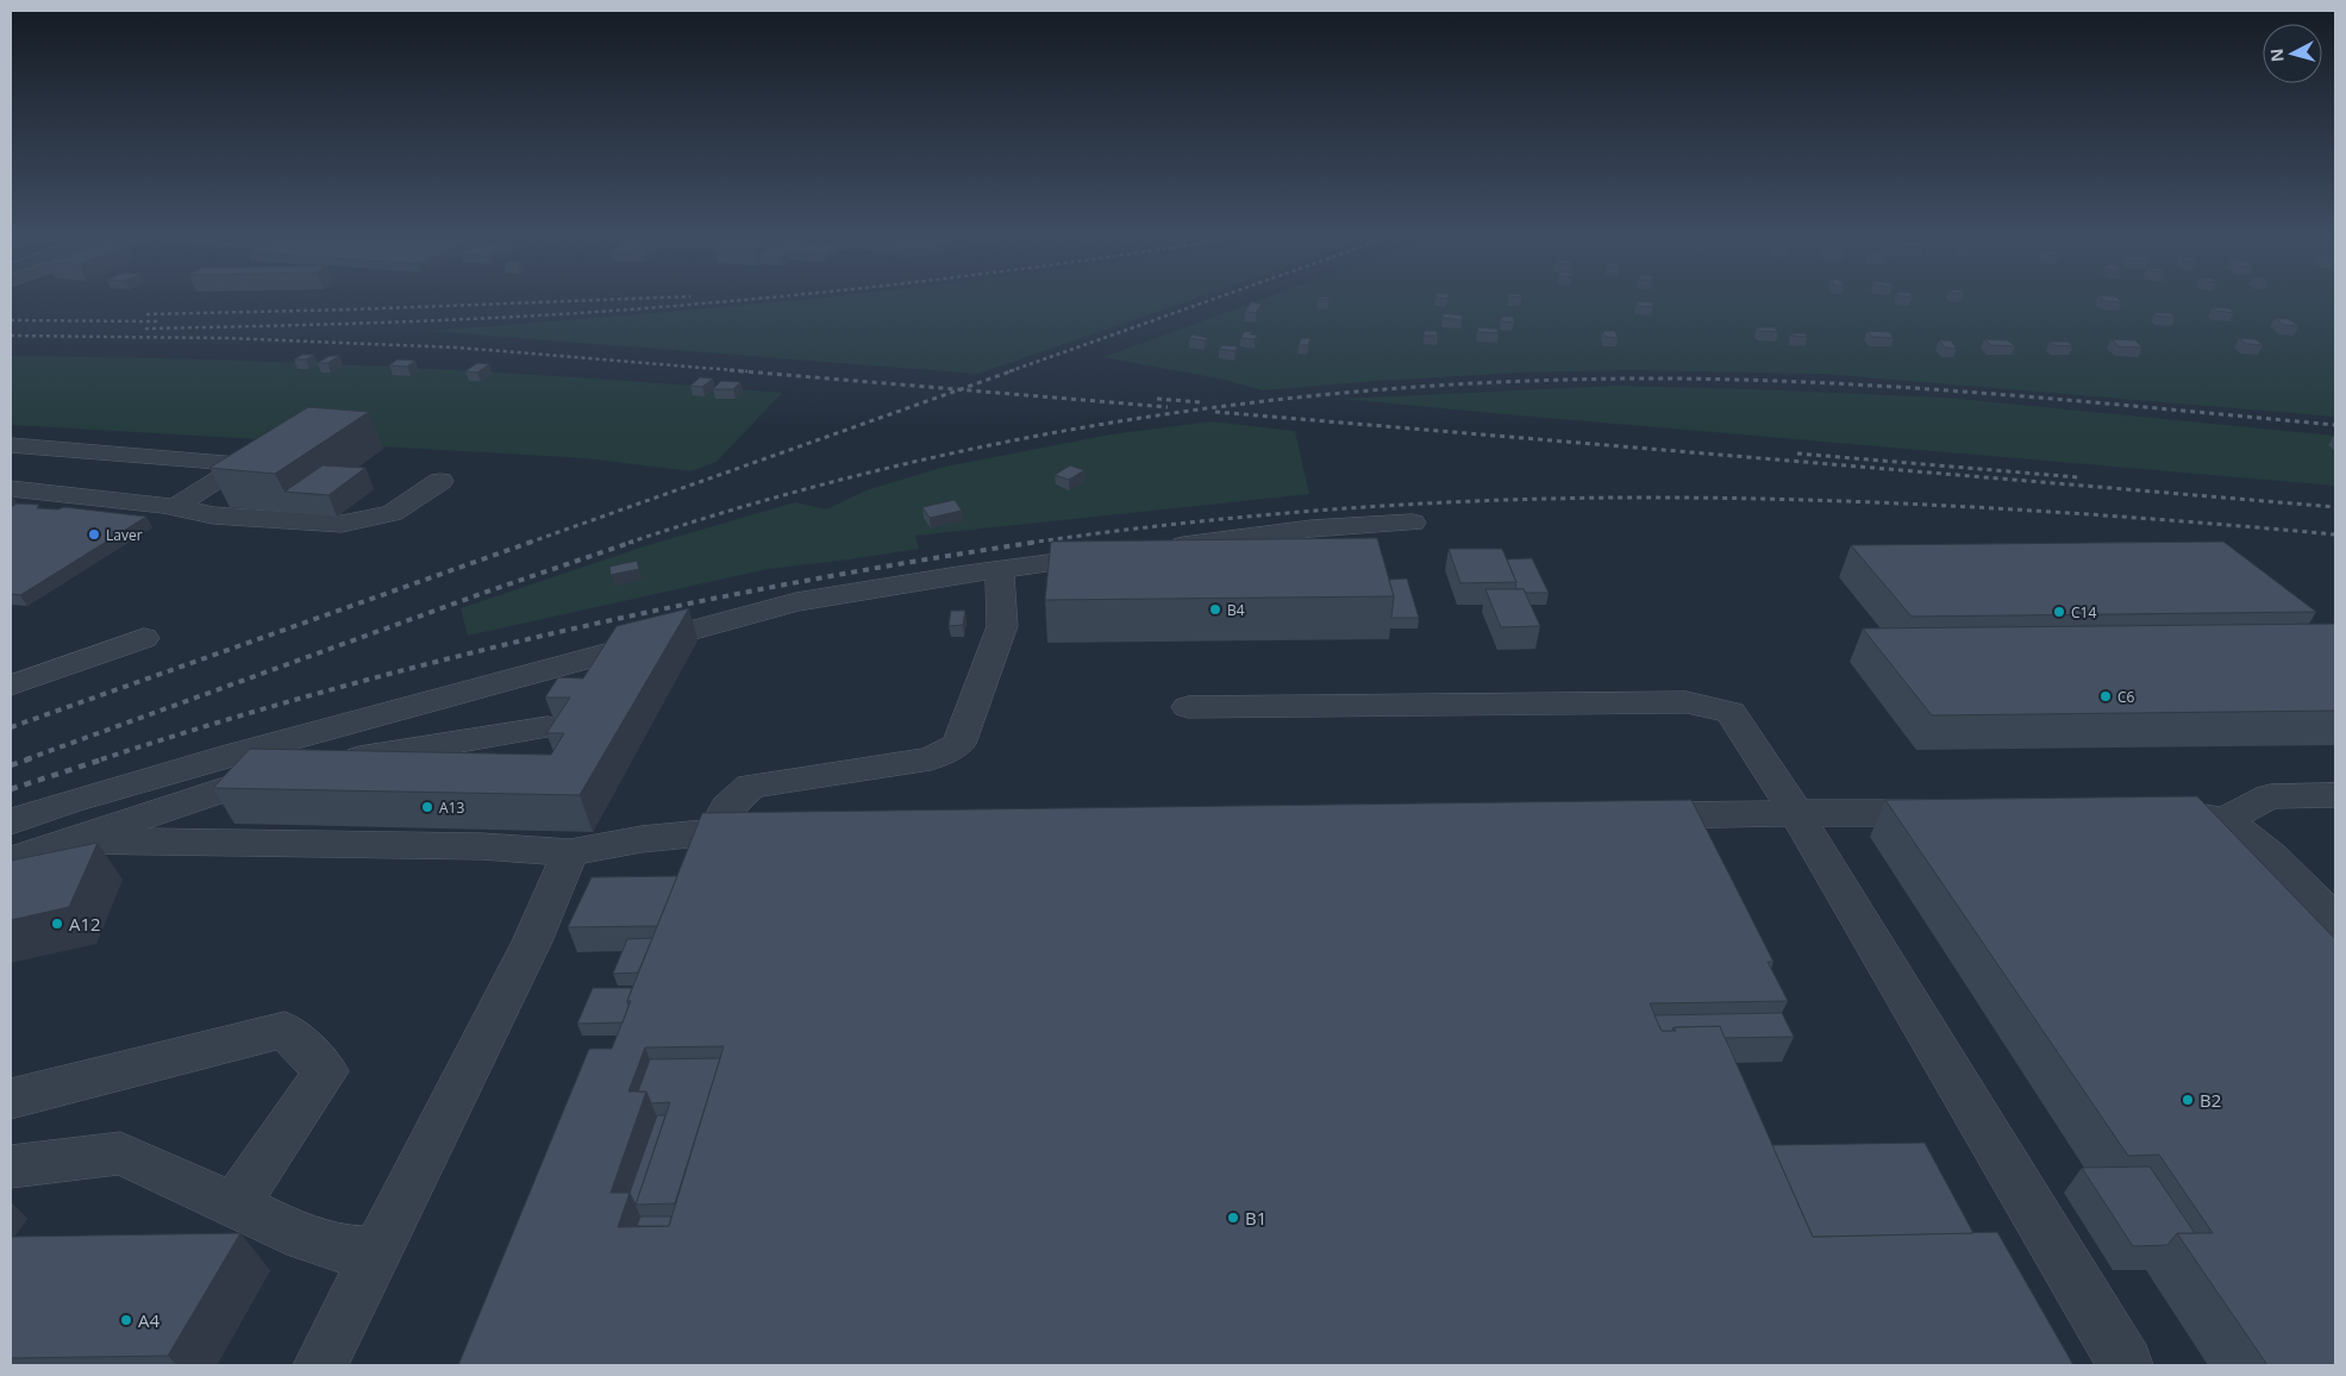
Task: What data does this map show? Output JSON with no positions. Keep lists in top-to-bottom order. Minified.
{"places":["Laver","B4","C14","C6","A13","A12","B2","B1","A4"],"north":"left"}
